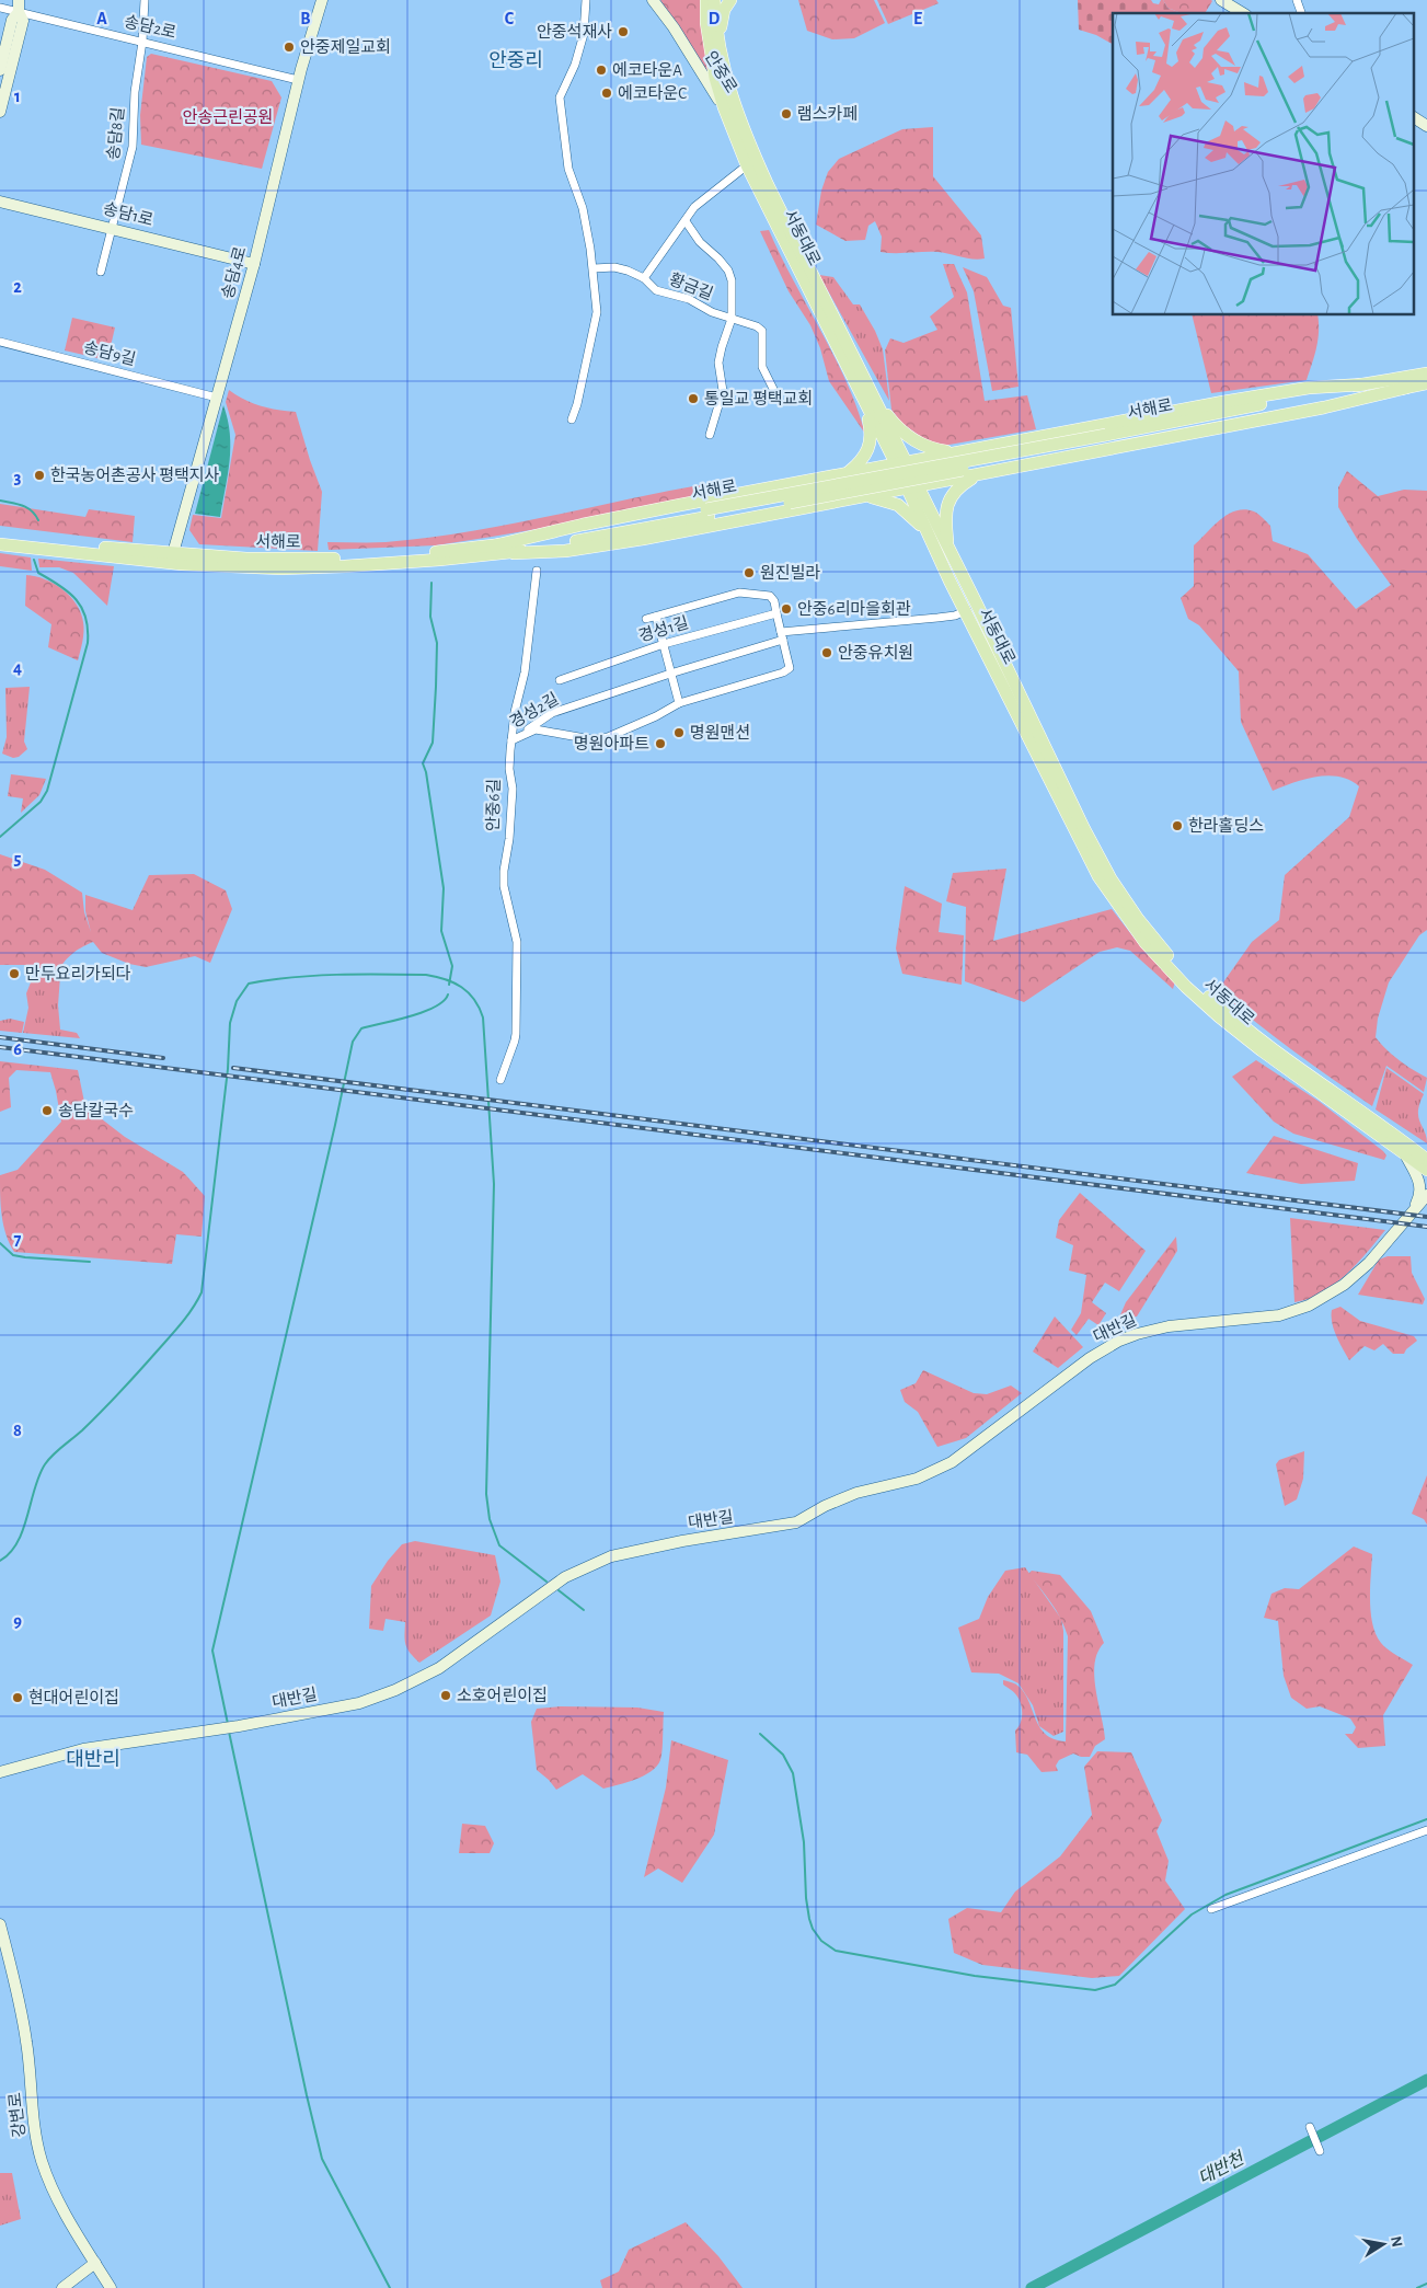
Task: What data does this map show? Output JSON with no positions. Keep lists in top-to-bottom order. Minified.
{"streets":{"main road":["서동대로","서해로"],"street":["송담2로","안중로","송담8길","송담1로","송담4로","황금길","송담9길","경성1길","경성2길","안중6길","대반길","강변로"]},"crossings":[["송담2로","송담8길"],["송담2로","송담4로"],["안중로","서동대로"],["송담8길","송담1로"],["송담1로","송담4로"],["서동대로","황금길"],["송담4로","송담9길"],["송담4로","서해로"],["경성1길","경성2길"],["경성2길","안중6길"]],"districts":["안중리","대반리"],"water":["대반천"],"parks":["안송근린공원"],"places":["안중석재사","안중제일교회","에코타운A","에코타운C","램스카페","통일교 평택교회","한국농어촌공사 평택지사","원진빌라","안중6리마을회관","안중유치원","명원맨션","명원아파트","한라홀딩스","만두요리가되다","송담칼국수","소호어린이집","현대어린이집"],"north":"right","grid":{"columns":["A","B","C","D","E"],"rows":["1","2","3","4","5","6","7","8","9"]}}
